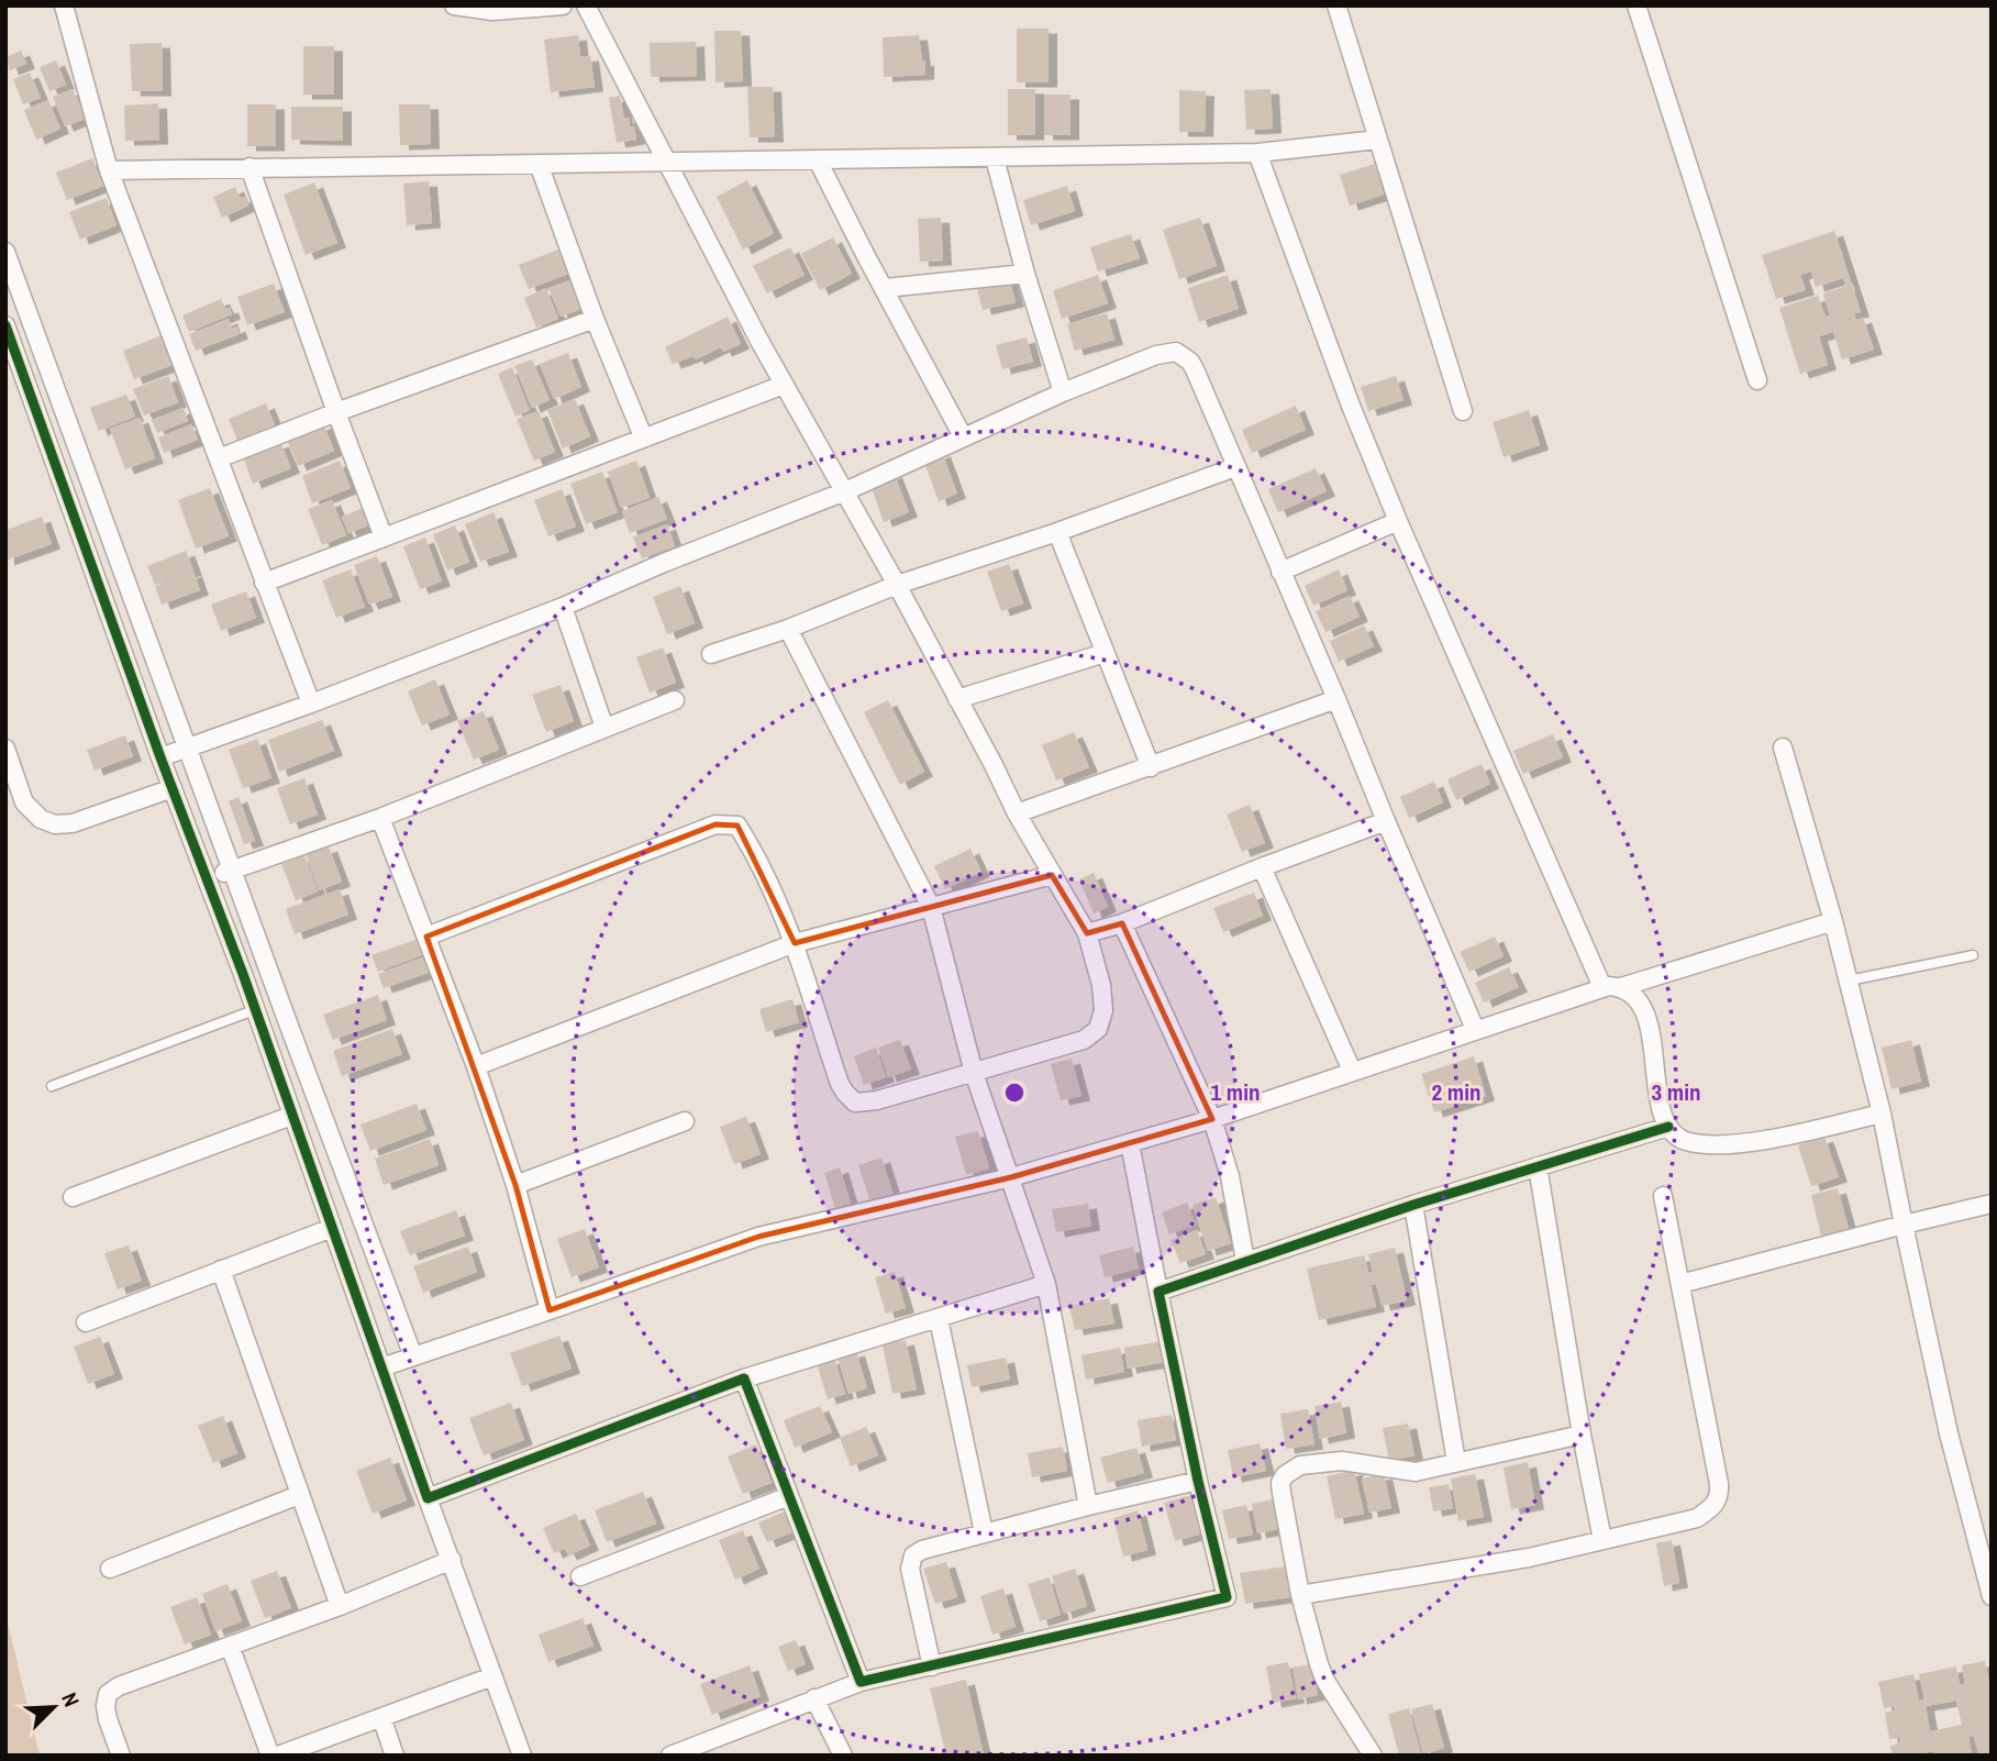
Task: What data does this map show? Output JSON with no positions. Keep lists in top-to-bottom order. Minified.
{"north":"top right","rings":["1 min","2 min","3 min"]}
